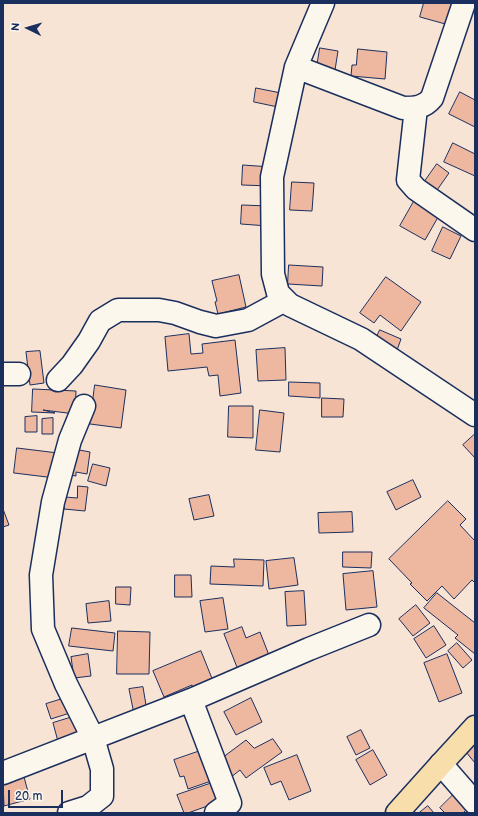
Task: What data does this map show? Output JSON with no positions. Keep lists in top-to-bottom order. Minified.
{"scale_bar":"20 m","north":"left"}
